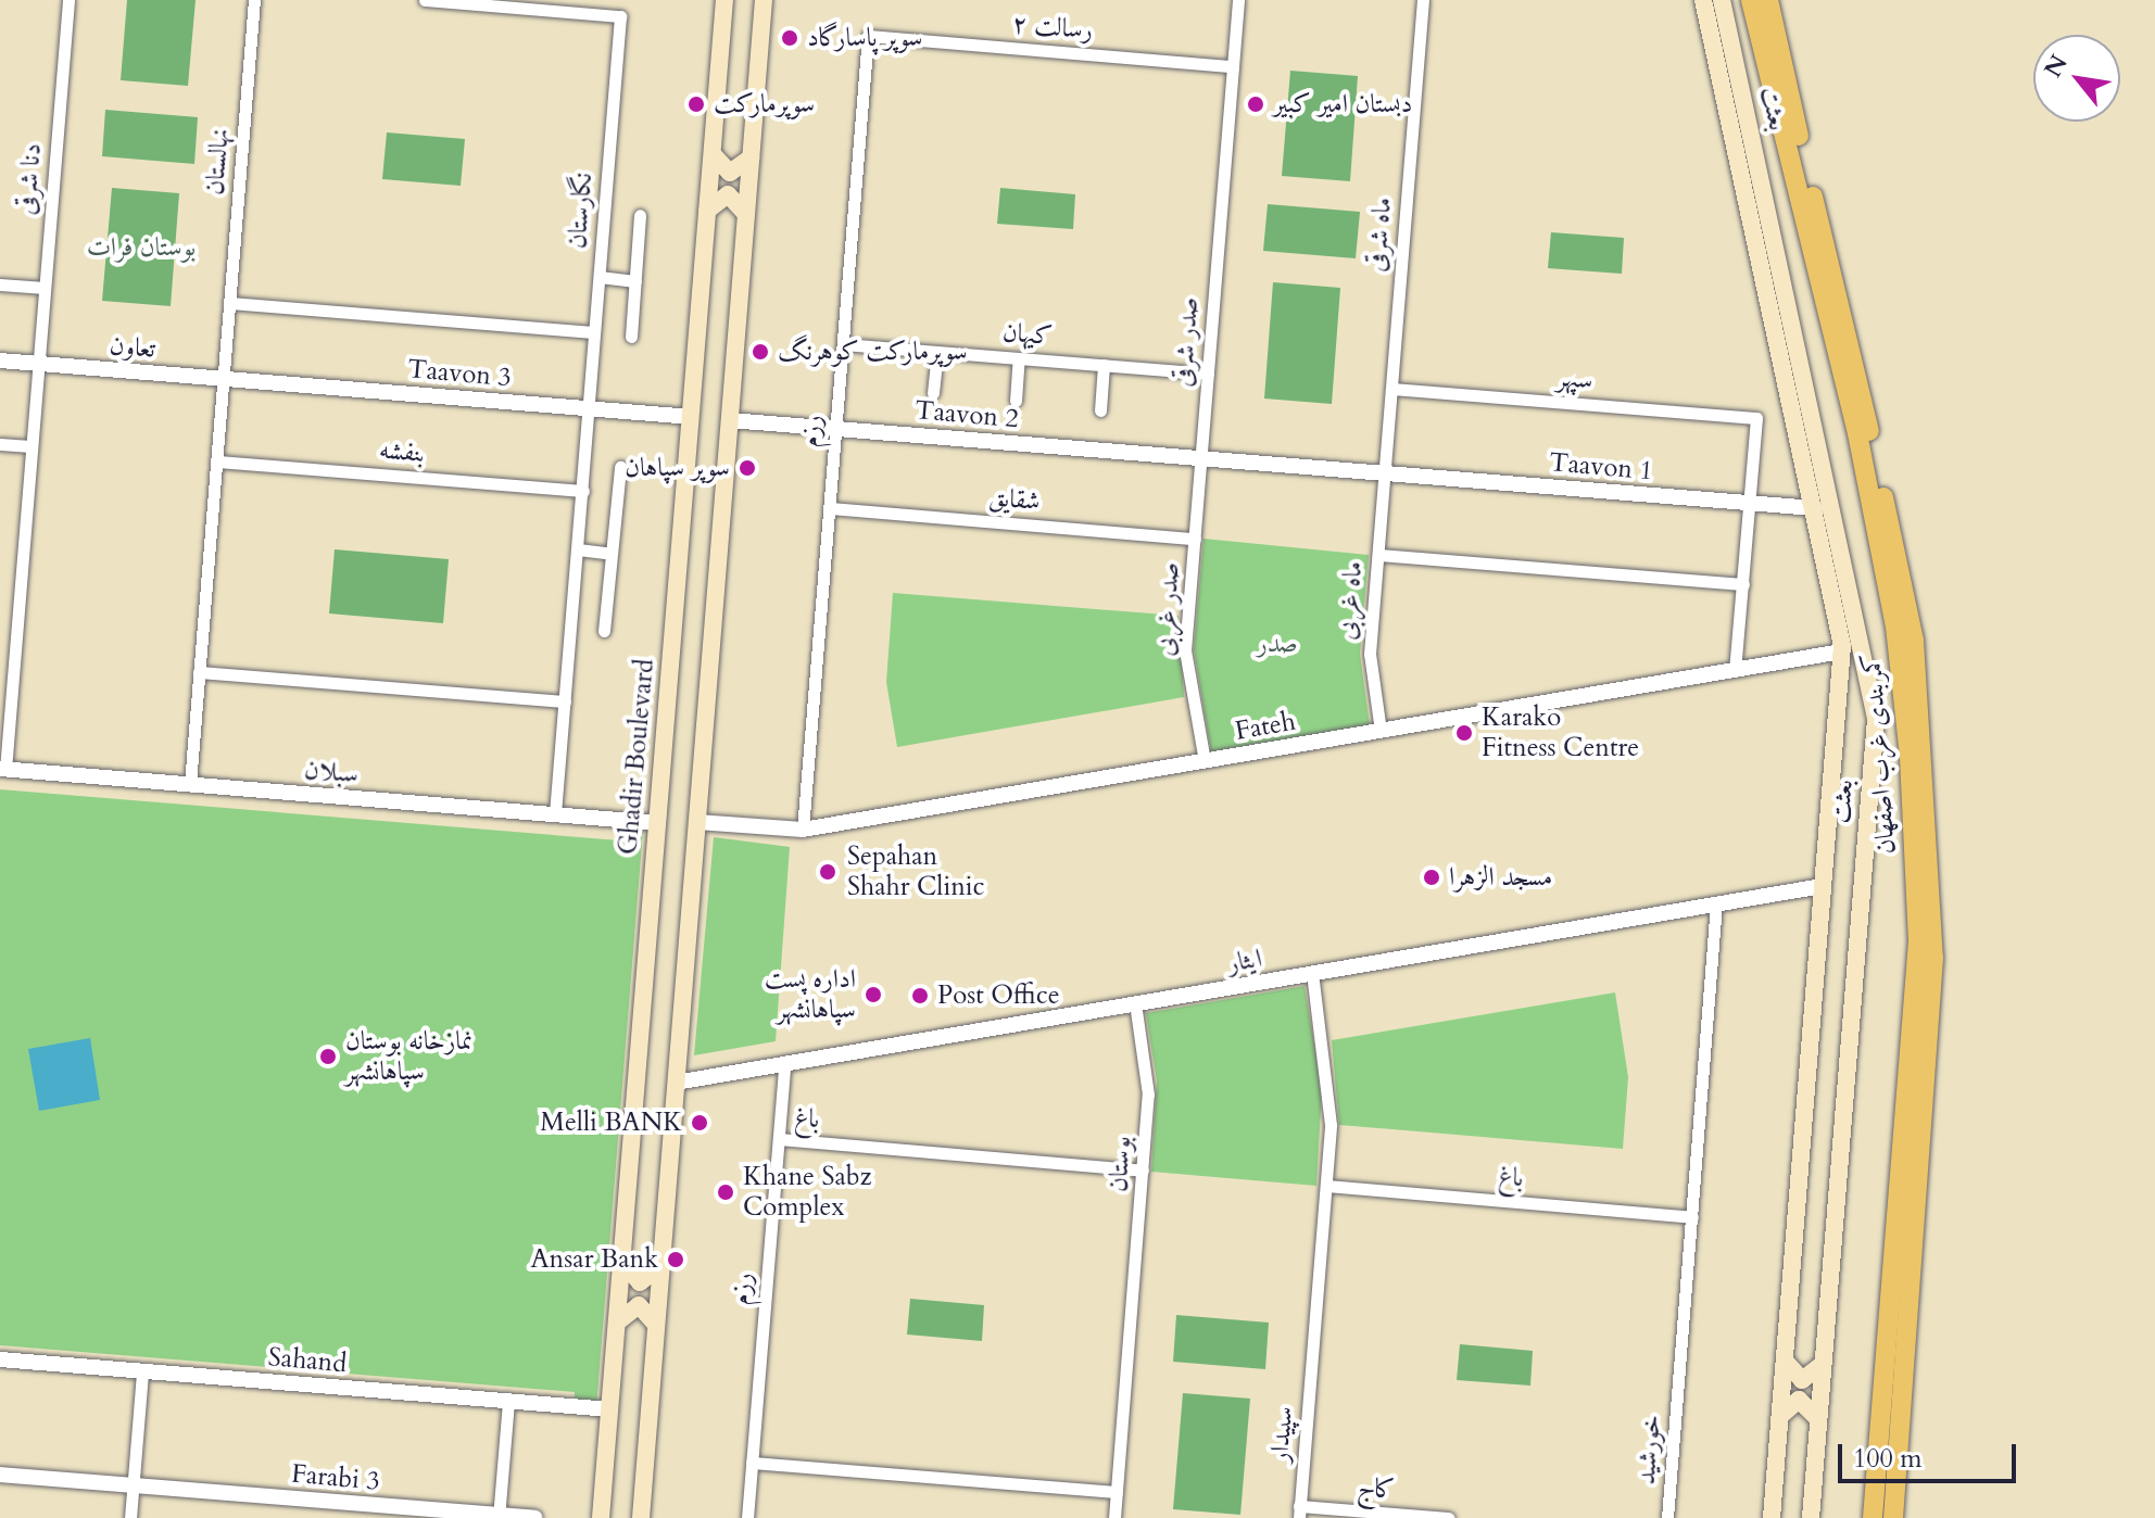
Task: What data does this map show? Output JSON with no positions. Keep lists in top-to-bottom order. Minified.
{"streets":{"highway":["کمربندی غرب اصفهان"],"main road":["بعثت","Ghadir Boulevard"],"street":["رسالت ۲","نهالستان","دنا شرقی","نگارستان","ماه شرقی","کیهان","صدر شرقی","تعاون","Taavon 3","سپهر","Taavon 2","رزم","بنفشه","Taavon 1","شقایق","ماه غربی","صدر غربی","Fateh","سبلان","ایثار","باغ","بوستان","Sahand","سپیدار","خورشید","Farabi 3","کاج"]},"crossings":[["رسالت ۲","صدر شرقی"],["رسالت ۲","رزم"],["بعثت","Taavon 1"],["بعثت","Fateh"],["بعثت","ایثار"],["نهالستان","تعاون"],["نهالستان","Taavon 3"],["نهالستان","بنفشه"],["نهالستان","سبلان"],["دنا شرقی","تعاون"],["دنا شرقی","سبلان"],["نگارستان","Taavon 3"],["نگارستان","بنفشه"],["نگارستان","سبلان"],["ماه شرقی","سپهر"],["ماه شرقی","Taavon 2"],["ماه شرقی","Taavon 1"],["ماه شرقی","ماه غربی"],["کیهان","صدر شرقی"],["کیهان","رزم"],["صدر شرقی","Taavon 2"],["صدر شرقی","صدر غربی"],["تعاون","Taavon 3"],["Taavon 3","Ghadir Boulevard"],["سپهر","Taavon 1"],["Taavon 2","رزم"],["Taavon 2","Taavon 1"],["Taavon 2","ماه غربی"],["Taavon 2","صدر غربی"],["رزم","شقایق"],["رزم","Fateh"],["رزم","ایثار"],["رزم","باغ"],["Taavon 1","ماه غربی"],["شقایق","صدر غربی"],["ماه غربی","Fateh"],["صدر غربی","Fateh"],["Ghadir Boulevard","سبلان"],["Ghadir Boulevard","Sahand"],["ایثار","بوستان"],["ایثار","سپیدار"],["ایثار","خورشید"],["باغ","بوستان"],["باغ","سپیدار"],["باغ","خورشید"],["سپیدار","کاج"]],"parks":["بوستان فرات","صدر"],"places":["سوپر پاسارگاد","سوپرمارکت","دبستان امیر کبیر","سوپرمارکت کوهرنگ","سوپر سپاهان","Karako Fitness Centre","Sepahan Shahr Clinic","مسجد الزهرا","اداره پست سپاهانشهر","Post Office","نمازخانه بوستان سپاهانشهر","Melli BANK","Khane Sabz Complex","Ansar Bank"],"scale_bar":"100 m","north":"top left"}
